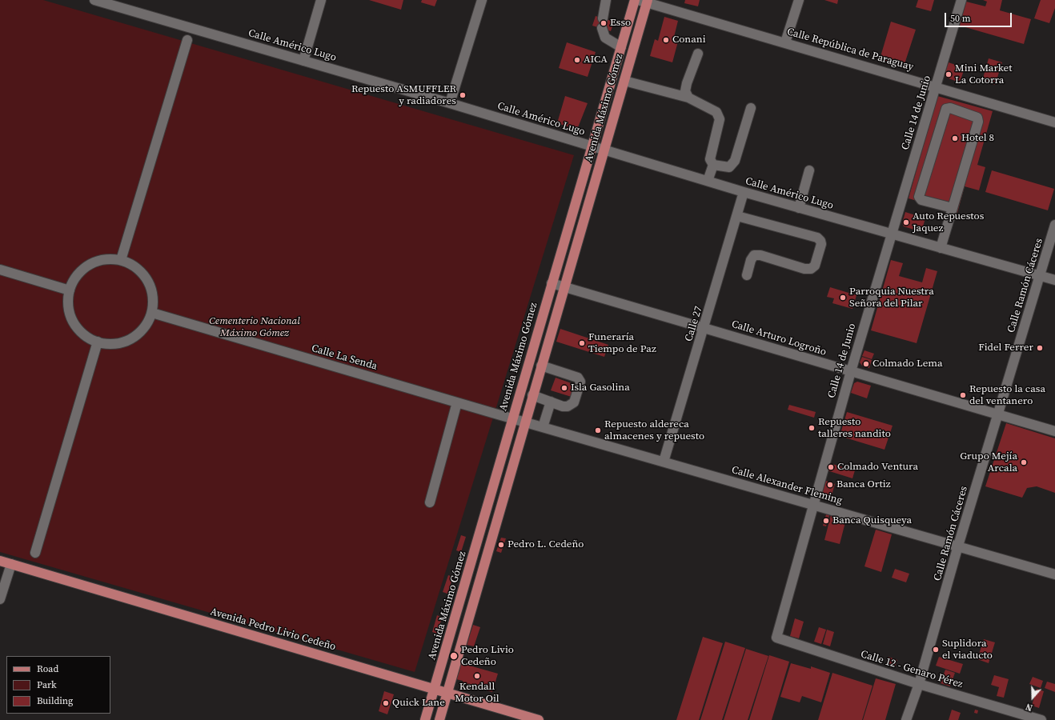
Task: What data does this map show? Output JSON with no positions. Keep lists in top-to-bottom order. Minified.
{"streets":{"main road":["Avenida Máximo Gómez","Avenida Pedro Livio Cedeño"],"street":["Calle Américo Lugo","Calle República de Paraguay","Calle 14 de Junio","Calle Ramón Cáceres","Calle 27","Calle Arturo Logroño","Calle La Senda","Calle Alexander Fleming","Calle 12 - Genaro Pérez"]},"crossings":[["Calle Américo Lugo","Avenida Máximo Gómez"],["Calle Américo Lugo","Calle 14 de Junio"],["Calle Américo Lugo","Calle Ramón Cáceres"],["Calle Américo Lugo","Calle 27"],["Calle República de Paraguay","Avenida Máximo Gómez"],["Calle República de Paraguay","Calle 14 de Junio"],["Avenida Máximo Gómez","Calle Arturo Logroño"],["Avenida Máximo Gómez","Calle La Senda"],["Avenida Máximo Gómez","Calle Alexander Fleming"],["Avenida Máximo Gómez","Avenida Pedro Livio Cedeño"],["Calle 14 de Junio","Calle Arturo Logroño"],["Calle 14 de Junio","Calle Alexander Fleming"],["Calle 14 de Junio","Calle 12 - Genaro Pérez"],["Calle Ramón Cáceres","Calle Arturo Logroño"],["Calle Ramón Cáceres","Calle Alexander Fleming"],["Calle Ramón Cáceres","Calle 12 - Genaro Pérez"],["Calle 27","Calle Arturo Logroño"],["Calle 27","Calle Alexander Fleming"],["Calle La Senda","Calle Alexander Fleming"]],"parks":["Cementerio Nacional Máximo Gómez"],"places":["Esso","Conani","AICA","Mini Market La Cotorra","Repuesto ASMUFFLER y radiadores","Hotel 8","Auto Repuestos Jaquez","Parroquia Nuestra Señora del Pilar","Funeraría Tiempo de Paz","Fidel Ferrer","Colmado Lema","Isla Gasolina","Repuesto la casa del ventanero","Repuesto talleres nandito","Repuesto aldereca almacenes y repuesto","Grupo Mejía Arcala","Colmado Ventura","Banca Ortiz","Banca Quisqueya","Pedro L. Cedeño","Suplidora el viaducto","Pedro Livio Cedeño","Kendall Motor Oil","Quick Lane"],"legend":["Road","Park","Building"],"scale_bar":"50 m","north":"bottom"}
